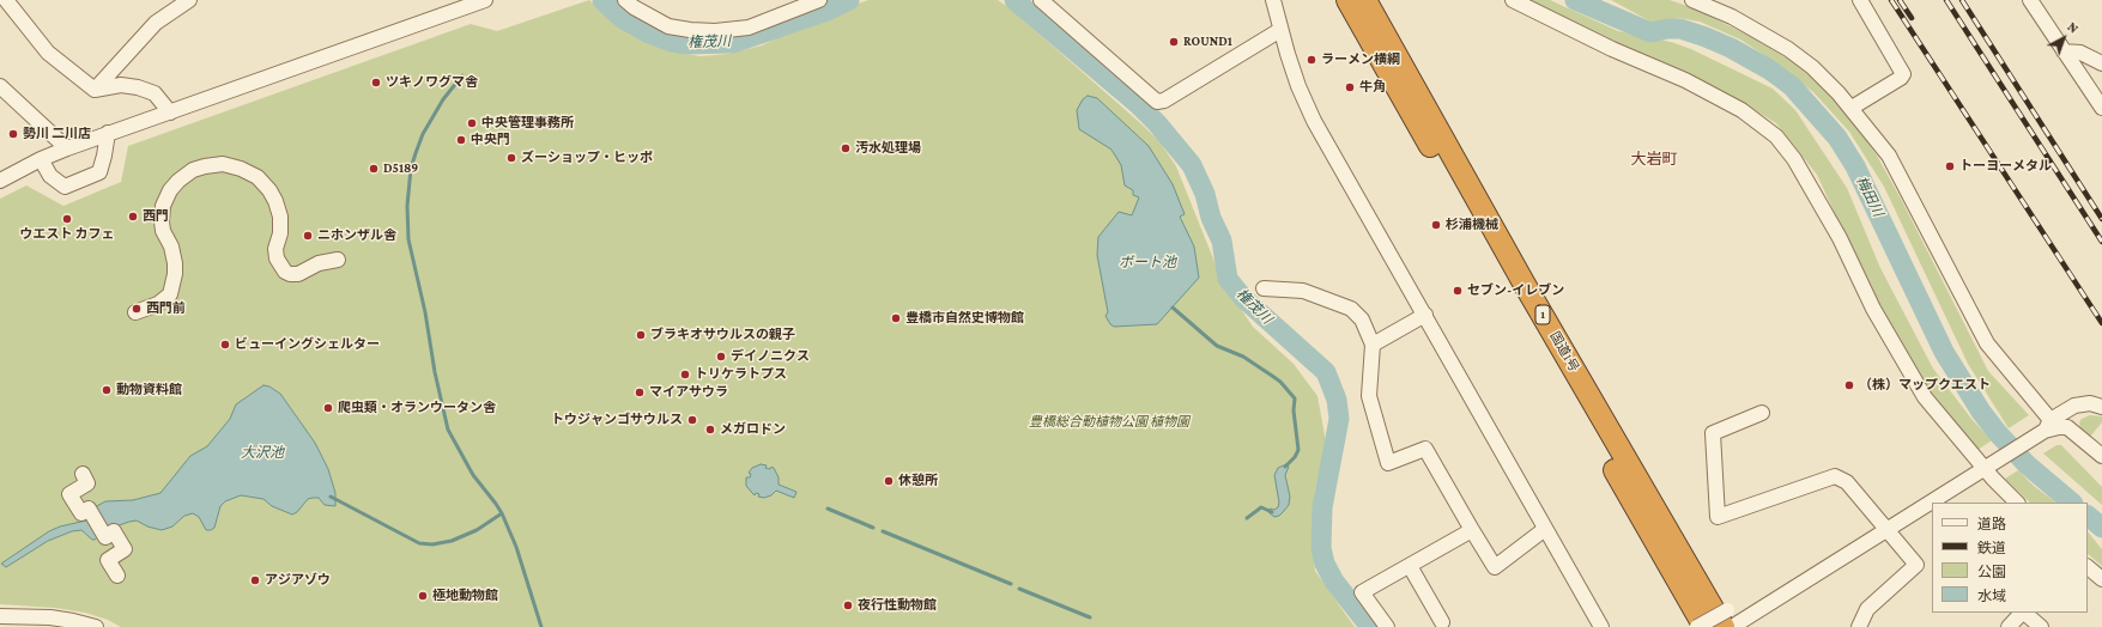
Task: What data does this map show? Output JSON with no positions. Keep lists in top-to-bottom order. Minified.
{"streets":{"highway":["1","国道1号"]},"districts":["大岩町"],"water":["権茂川","梅田川","ボート池","大沢池"],"parks":["豊橋総合動植物公園 植物園"],"places":["ROUND1","ラーメン横綱","ツキノワグマ舎","牛角","中央管理事務所","勢川 二川店","中央門","汚水処理場","ズーショップ・ヒッポ","トーヨーメタル","D5189","西門","ウエスト カフェ","杉浦機械","ニホンザル舎","セブン-イレブン","西門前","豊橋市自然史博物館","ブラキオサウルスの親子","ビューイングシェルター","デイノニクス","トリケラトプス","（株）マップクエスト","動物資料館","マイアサウラ","爬虫類・オランウータン舎","トウジャンゴサウルス","メガロドン","休憩所","アジアゾウ","極地動物館","夜行性動物館"],"legend":["道路","鉄道","公園","水域"],"north":"top right"}
